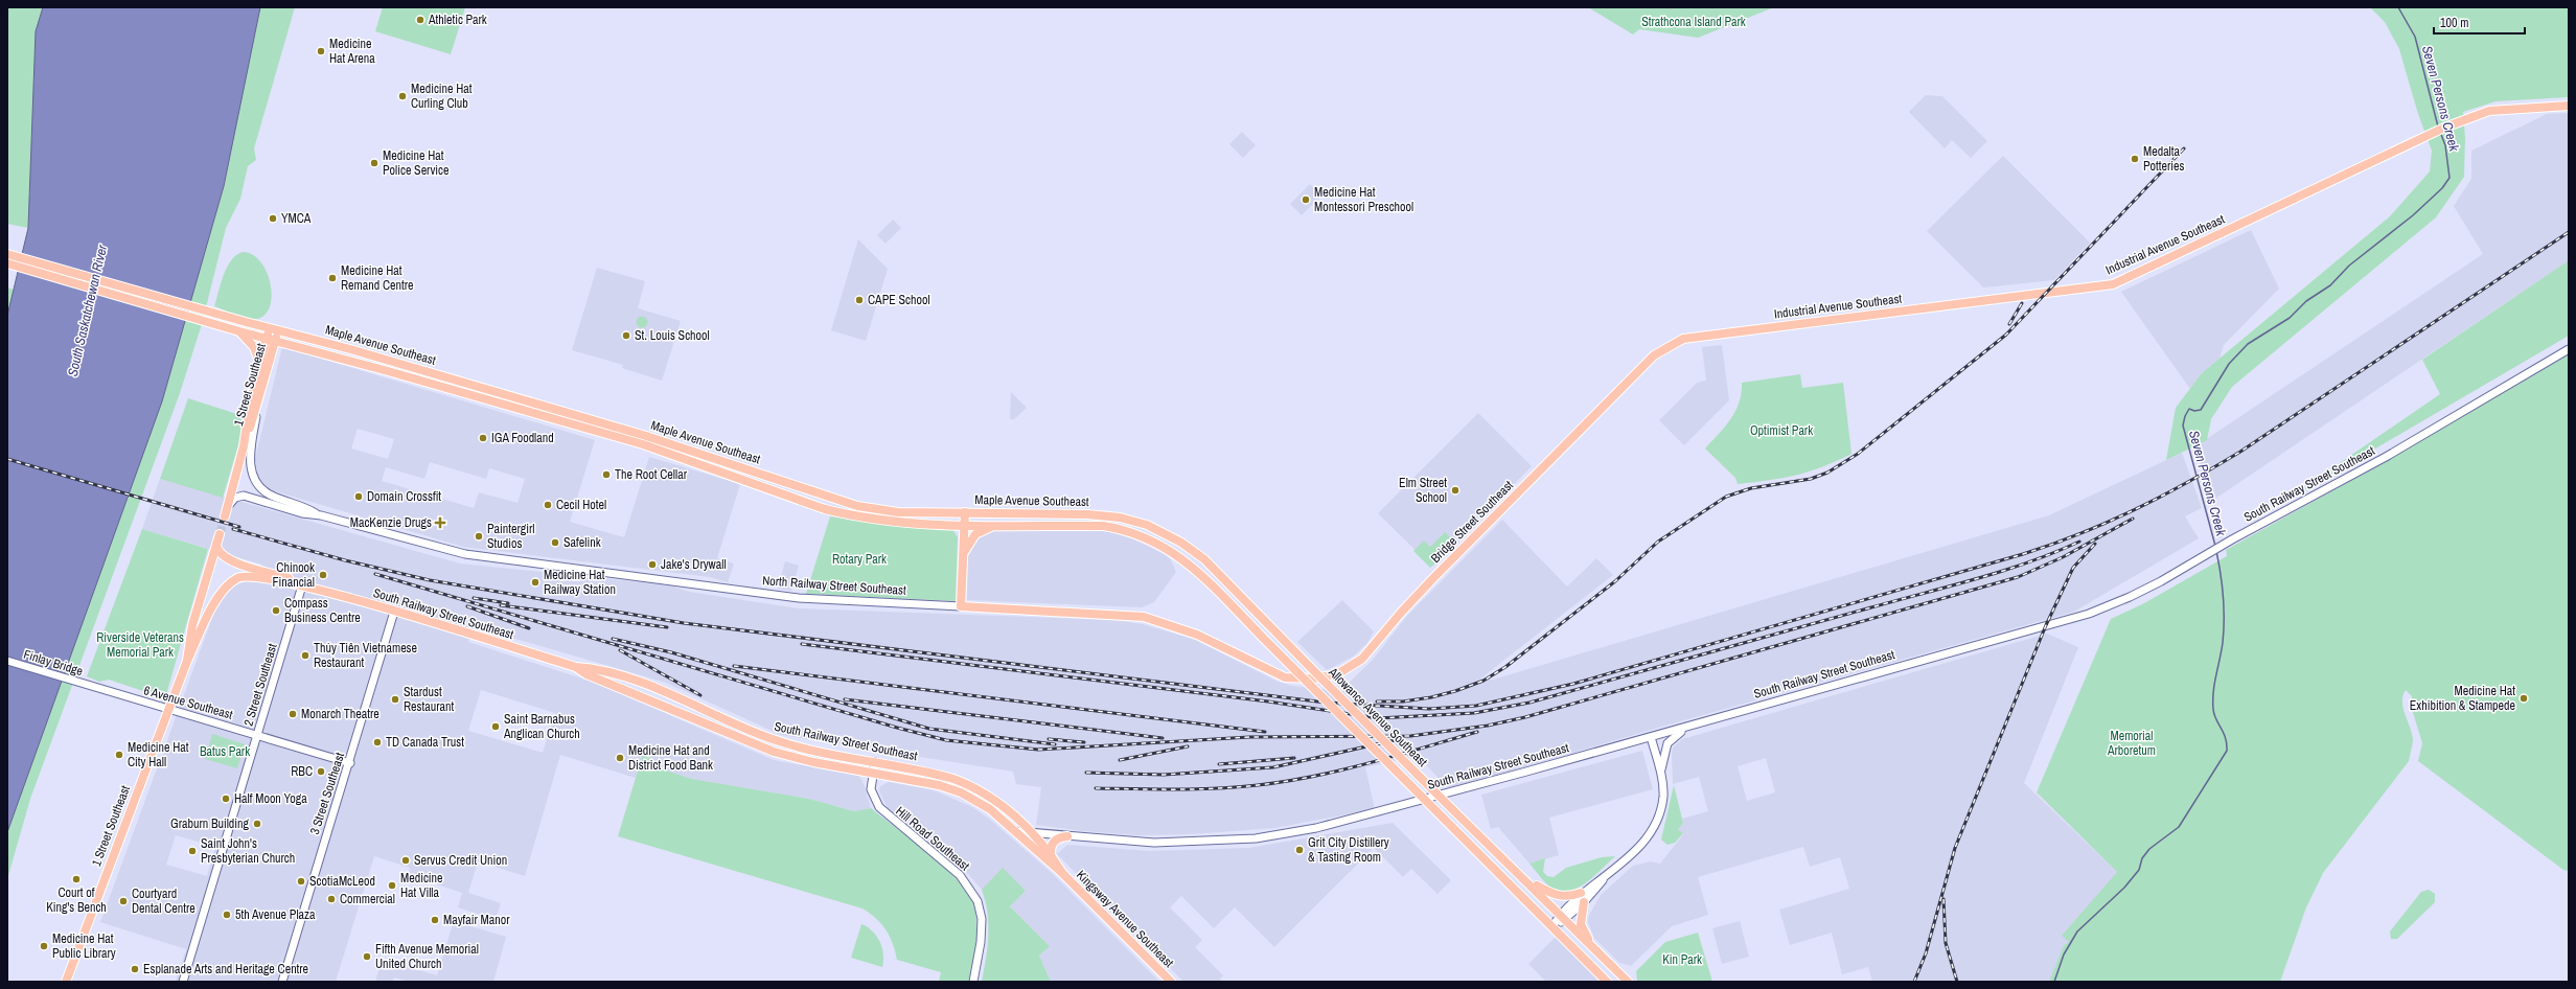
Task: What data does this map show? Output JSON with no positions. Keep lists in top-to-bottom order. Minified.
{"streets":{"main road":["Industrial Avenue Southeast","Maple Avenue Southeast","1 Street Southeast","South Railway Street Southeast","Bridge Street Southeast","North Railway Street Southeast","Allowance Avenue Southeast","Kingsway Avenue Southeast"],"street":["Finlay Bridge","2 Street Southeast","6 Avenue Southeast","3 Street Southeast","Hill Road Southeast"]},"crossings":[["Industrial Avenue Southeast","Bridge Street Southeast"],["Maple Avenue Southeast","1 Street Southeast"],["Maple Avenue Southeast","Allowance Avenue Southeast"],["1 Street Southeast","South Railway Street Southeast"],["1 Street Southeast","North Railway Street Southeast"],["1 Street Southeast","6 Avenue Southeast"],["South Railway Street Southeast","2 Street Southeast"],["South Railway Street Southeast","3 Street Southeast"],["South Railway Street Southeast","Hill Road Southeast"],["South Railway Street Southeast","Kingsway Avenue Southeast"],["Bridge Street Southeast","North Railway Street Southeast"],["Finlay Bridge","6 Avenue Southeast"],["2 Street Southeast","6 Avenue Southeast"],["6 Avenue Southeast","3 Street Southeast"]],"water":["Seven Persons Creek","South Saskatchewan River"],"parks":["Strathcona Island Park","Optimist Park","Rotary Park","Riverside Veterans Memorial Park","Memorial Arboretum","Batus Park","Kin Park"],"places":{"other":["Athletic Park","Medicine Hat Arena","Medicine Hat Curling Club","Medalta Potteries","Medicine Hat Police Service","Medicine Hat Montessori Preschool","YMCA","Medicine Hat Remand Centre","CAPE School","St. Louis School","IGA Foodland","The Root Cellar","Elm Street School","Domain Crossfit","Cecil Hotel","Paintergirl Studios","Safelink","Jake's Drywall","Chinook Financial","Medicine Hat Railway Station","Compass Business Centre","Thủy Tiên Vietnamese Restaurant","Medicine Hat Exhibition & Stampede","Stardust Restaurant","Monarch Theatre","Saint Barnabus Anglican Church","TD Canada Trust","Medicine Hat City Hall","Medicine Hat and District Food Bank","RBC","Half Moon Yoga","Graburn Building","Grit City Distillery & Tasting Room","Saint John's Presbyterian Church","Servus Credit Union","Court of King's Bench","ScotiaMcLeod","Medicine Hat Villa","Commercial","Courtyard Dental Centre","5th Avenue Plaza","Mayfair Manor","Medicine Hat Public Library","Fifth Avenue Memorial United Church","Esplanade Arts and Heritage Centre"],"health":["MacKenzie Drugs"]},"scale_bar":"100 m"}
